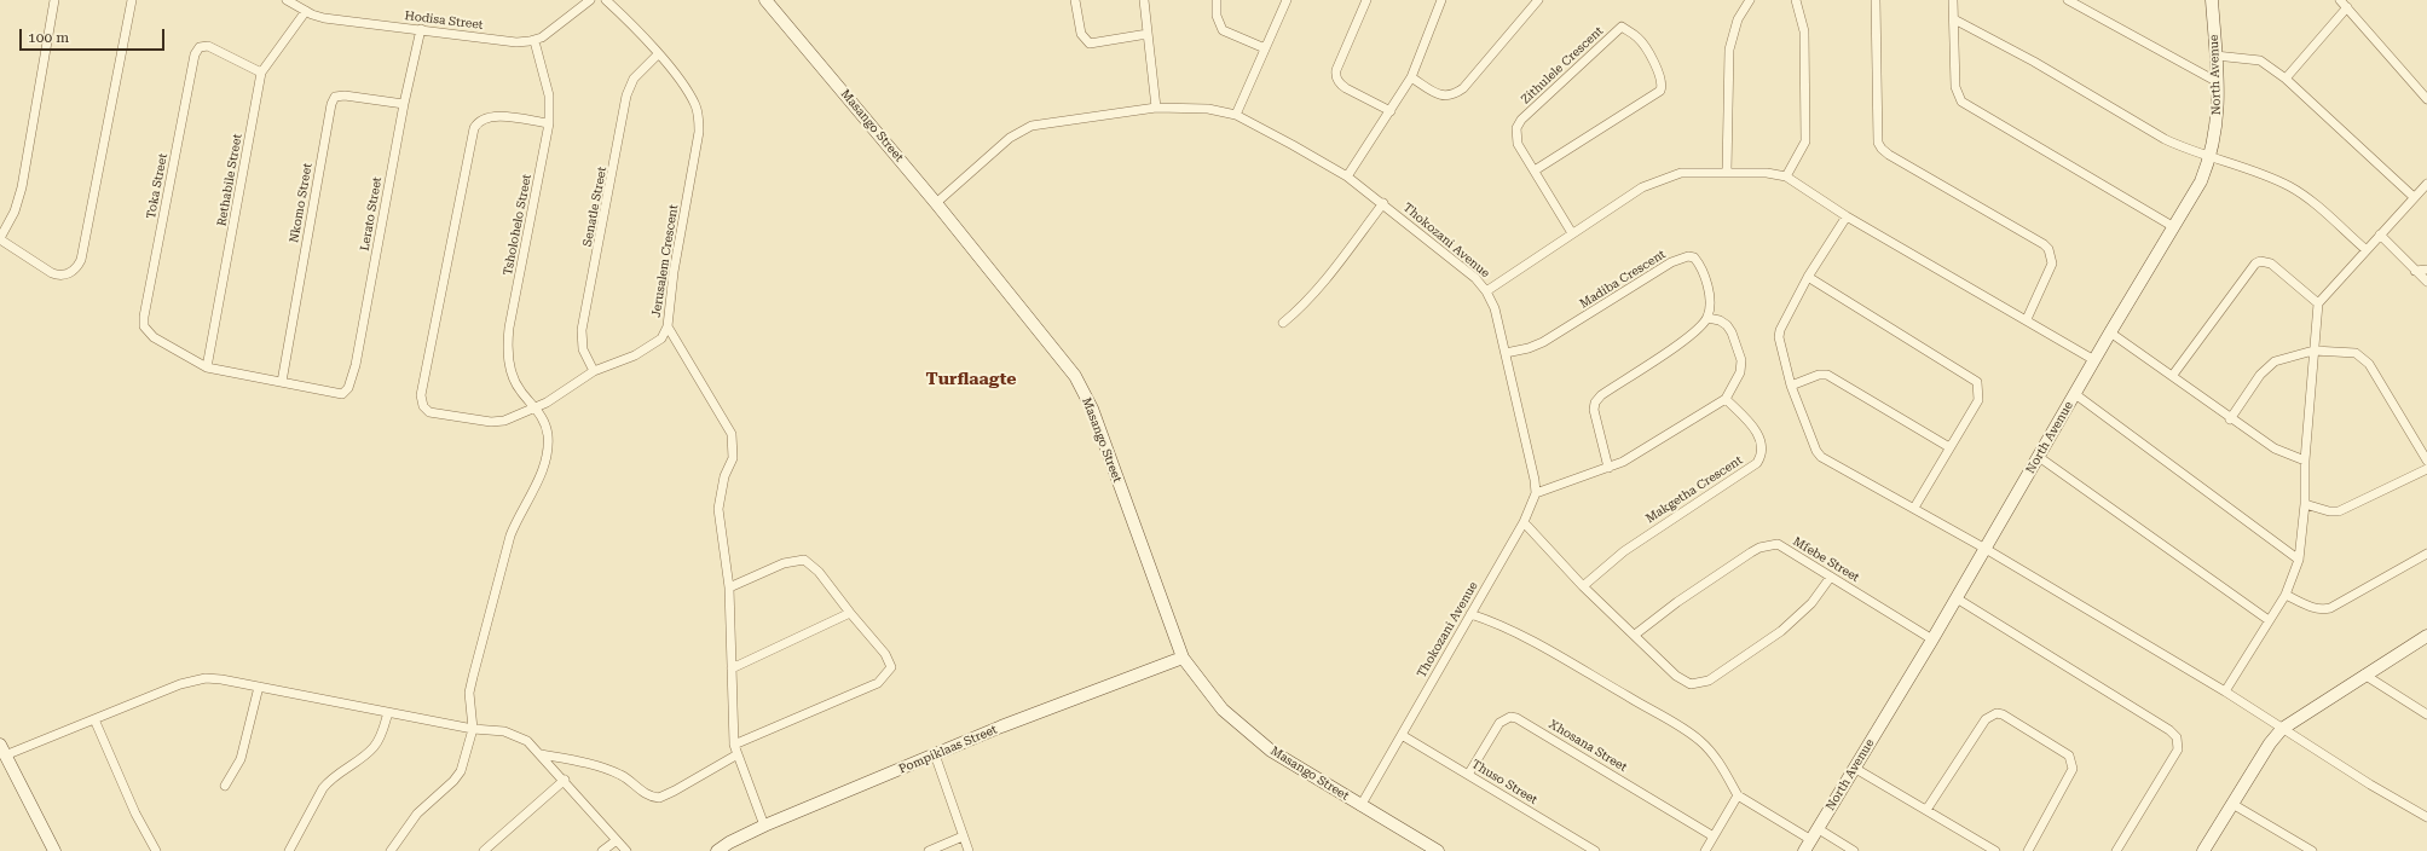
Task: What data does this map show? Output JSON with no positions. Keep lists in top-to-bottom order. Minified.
{"streets":{"street":["Hodisa Street","Zithulele Crescent","North Avenue","Masango Street","Rethabile Street","Toka Street","Nkomo Street","Senatle Street","Lerato Street","Tsholohelo Street","Thokozani Avenue","Jerusalem Crescent","Madiba Crescent","Makgetha Crescent","Mfebe Street","Xhosana Street","Pompiklaas Street","Thuso Street"]},"crossings":[["Hodisa Street","Rethabile Street"],["Hodisa Street","Lerato Street"],["Hodisa Street","Tsholohelo Street"],["North Avenue","Mfebe Street"],["Masango Street","Thokozani Avenue"],["Masango Street","Pompiklaas Street"],["Rethabile Street","Toka Street"],["Nkomo Street","Lerato Street"],["Senatle Street","Jerusalem Crescent"],["Tsholohelo Street","Jerusalem Crescent"],["Thokozani Avenue","Madiba Crescent"],["Thokozani Avenue","Thuso Street"],["Xhosana Street","Thuso Street"]],"districts":["Turflaagte"],"scale_bar":"100 m"}
